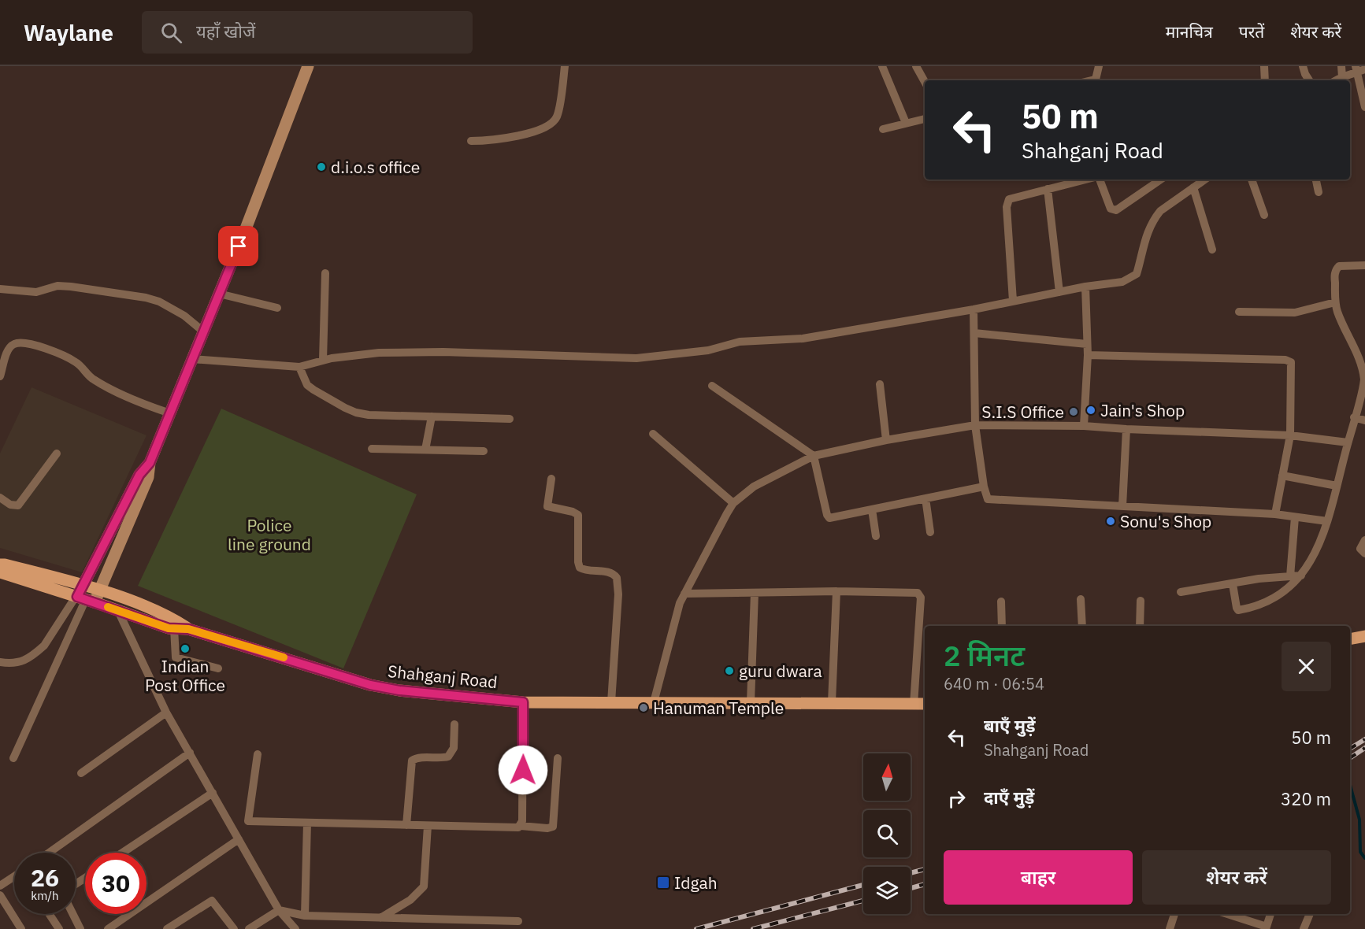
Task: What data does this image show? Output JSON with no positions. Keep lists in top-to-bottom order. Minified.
{"streets":{"main road":["Shahganj Road"]},"parks":["Police line ground"],"places":{"other":["d.i.o.s office","Jain's Shop","S.I.S Office","Sonu's Shop","Indian Post Office","guru dwara","Hanuman Temple"],"transit":["Idgah"]},"north":"top","page":{"header":"Waylane","search":"यहाँ खोजें","nav":["मानचित्र","परतें","शेयर करें"],"turn":["50 m","Shahganj Road"],"heading":["2 मिनट","640 m · 06:54"],"list":[{"name":"बाएँ मुड़ें","note":"Shahganj Road","value":"50 m"},{"name":"दाएँ मुड़ें","value":"320 m"}],"buttons":["बाहर","शेयर करें"],"speed":"26 km/h","limit":"30"}}
